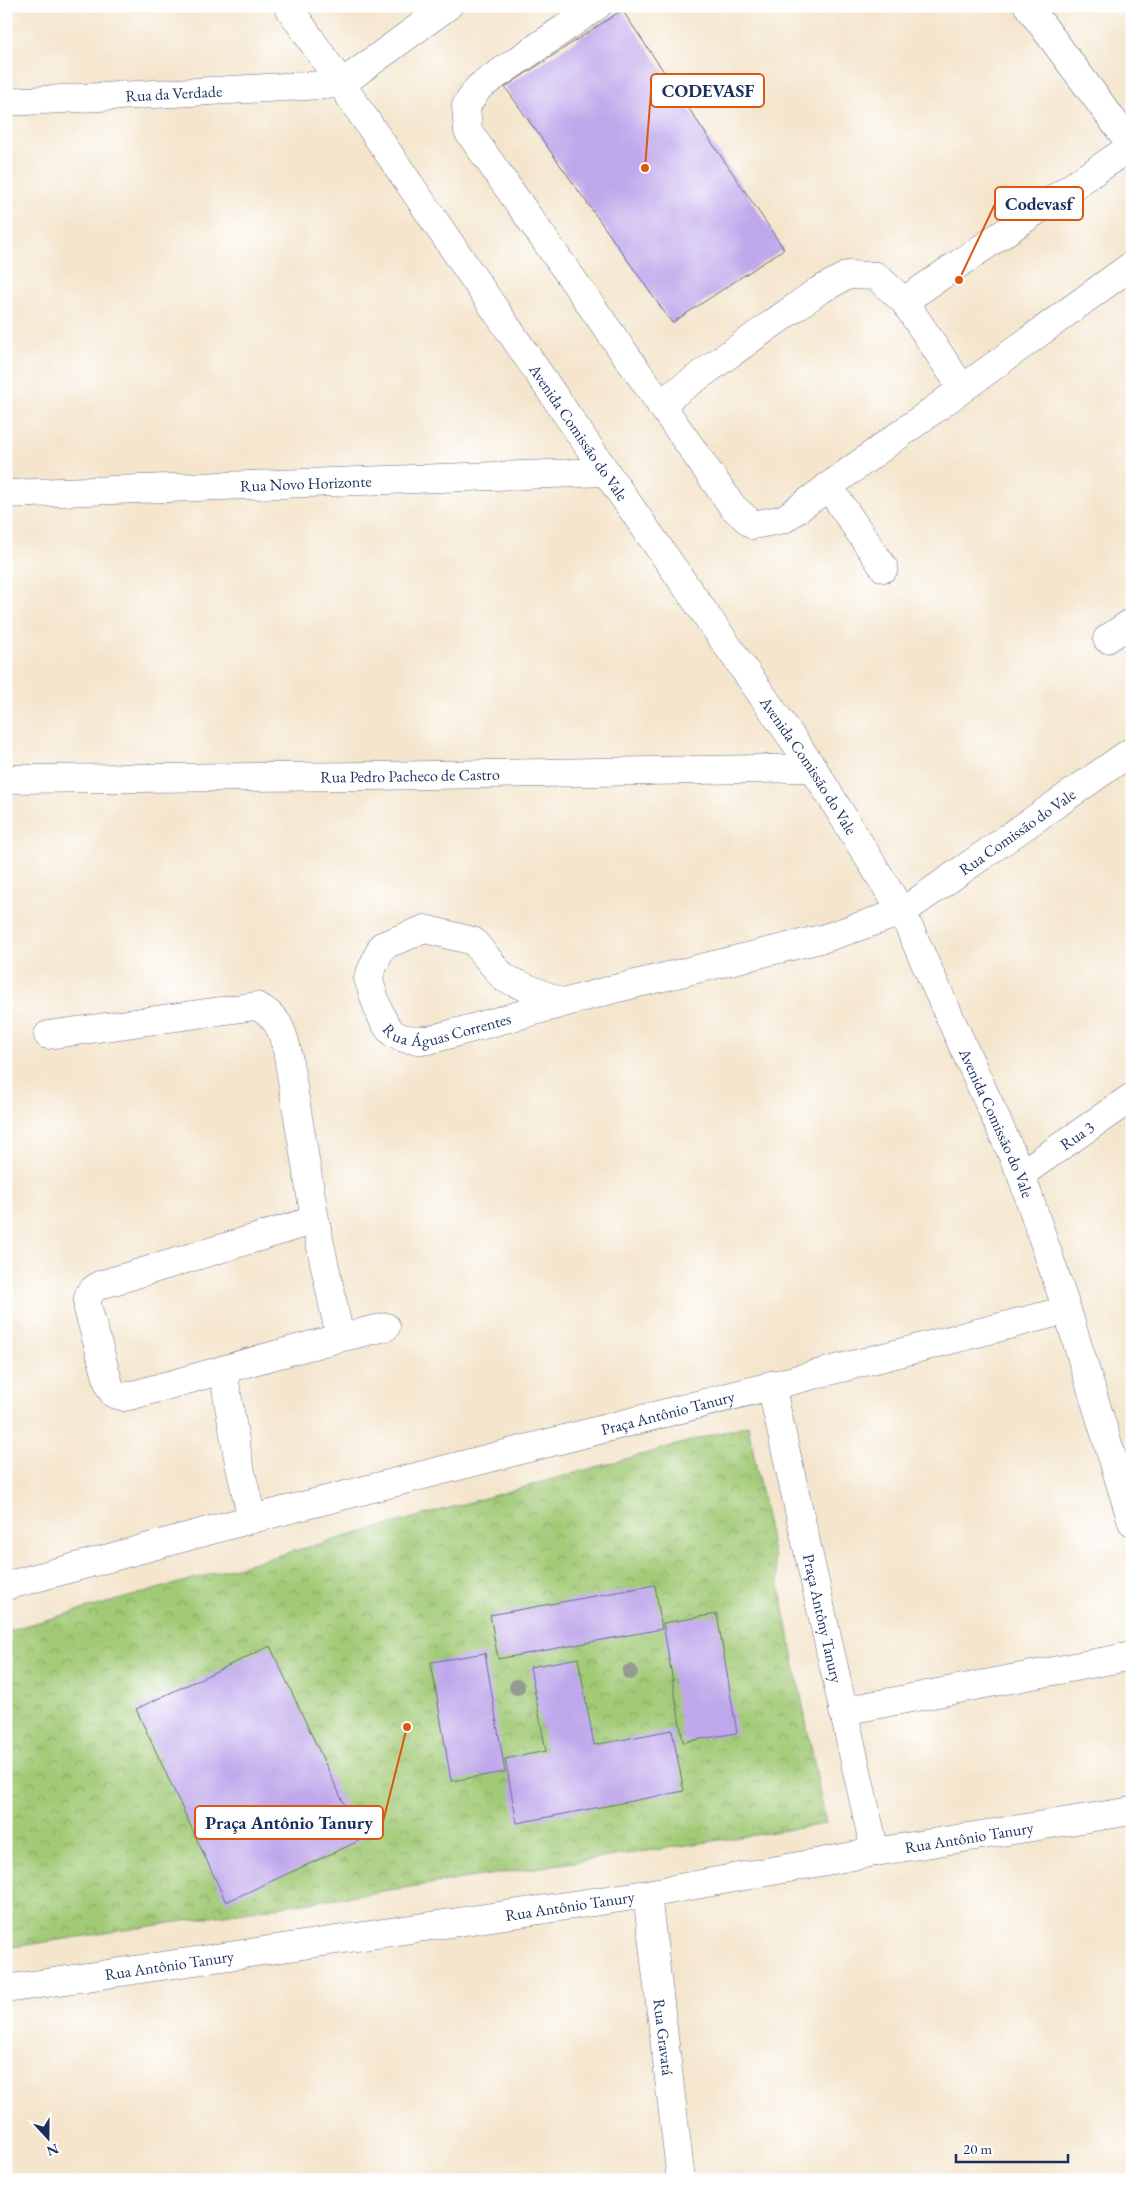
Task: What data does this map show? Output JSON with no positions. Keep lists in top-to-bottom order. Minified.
{"streets":{"street":["Rua da Verdade","Avenida Comissão do Vale","Rua Novo Horizonte","Rua Pedro Pacheco de Castro","Rua Comissão do Vale","Rua Águas Correntes","Rua 3","Praça Antônio Tanury","Praça Antôny Tanury","Rua Antônio Tanury","Rua Gravatá"]},"crossings":[["Rua da Verdade","Avenida Comissão do Vale"],["Avenida Comissão do Vale","Rua Novo Horizonte"],["Avenida Comissão do Vale","Rua Pedro Pacheco de Castro"],["Avenida Comissão do Vale","Rua Comissão do Vale"],["Avenida Comissão do Vale","Rua Águas Correntes"],["Avenida Comissão do Vale","Rua 3"],["Avenida Comissão do Vale","Praça Antônio Tanury"],["Rua Comissão do Vale","Rua Águas Correntes"],["Praça Antônio Tanury","Praça Antôny Tanury"],["Praça Antôny Tanury","Rua Antônio Tanury"],["Rua Antônio Tanury","Rua Gravatá"]],"places":["CODEVASF","Codevasf","Praça Antônio Tanury"],"scale_bar":"20 m","north":"bottom"}
